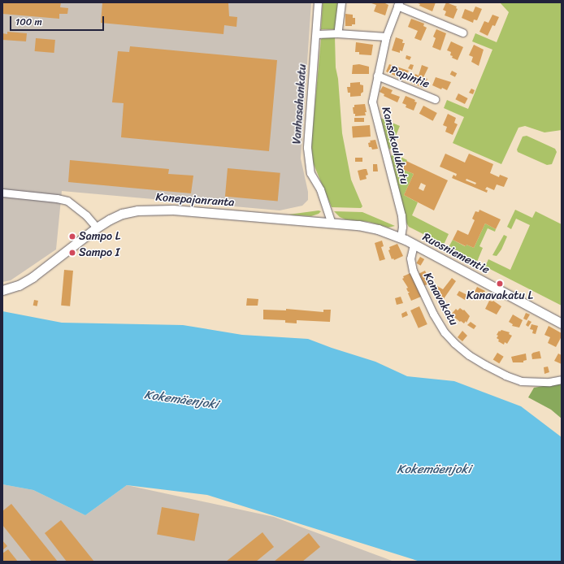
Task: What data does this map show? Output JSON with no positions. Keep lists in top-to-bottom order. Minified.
{"streets":{"main road":["Konepajanranta","Ruosniementie"],"street":["Papintie","Vanhasahankatu","Kansakoulukatu","Kanavakatu"]},"crossings":[["Papintie","Kansakoulukatu"],["Vanhasahankatu","Konepajanranta"],["Vanhasahankatu","Ruosniementie"],["Kansakoulukatu","Ruosniementie"],["Konepajanranta","Ruosniementie"],["Ruosniementie","Kanavakatu"]],"water":["Kokemäenjoki"],"places":["Sampo L","Sampo I","Kanavakatu L"],"scale_bar":"100 m"}
